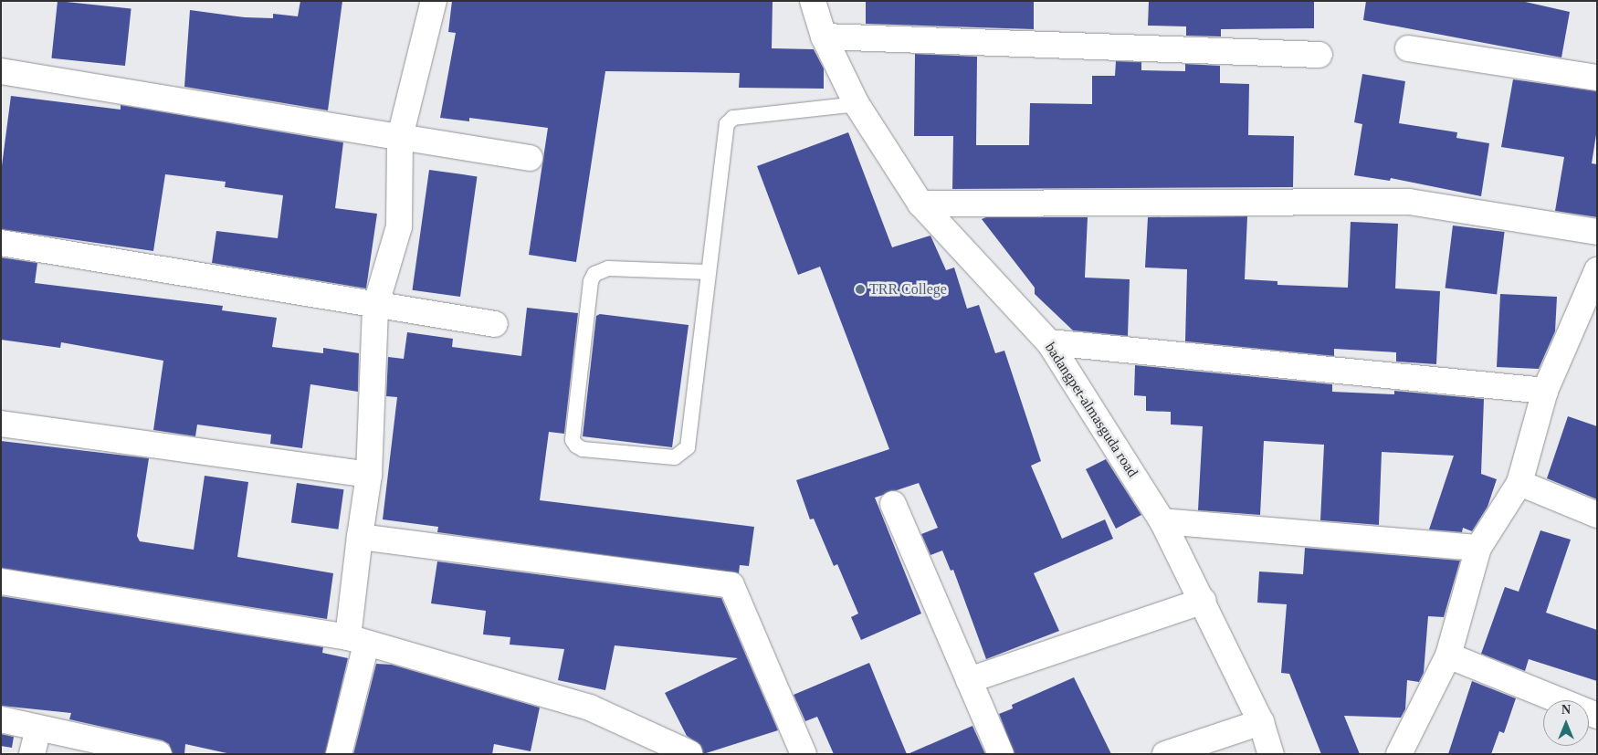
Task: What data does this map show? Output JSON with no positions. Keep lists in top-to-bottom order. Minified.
{"streets":{"street":["badangpet-almasguda road"]},"places":["TRR College"],"north":"top"}
